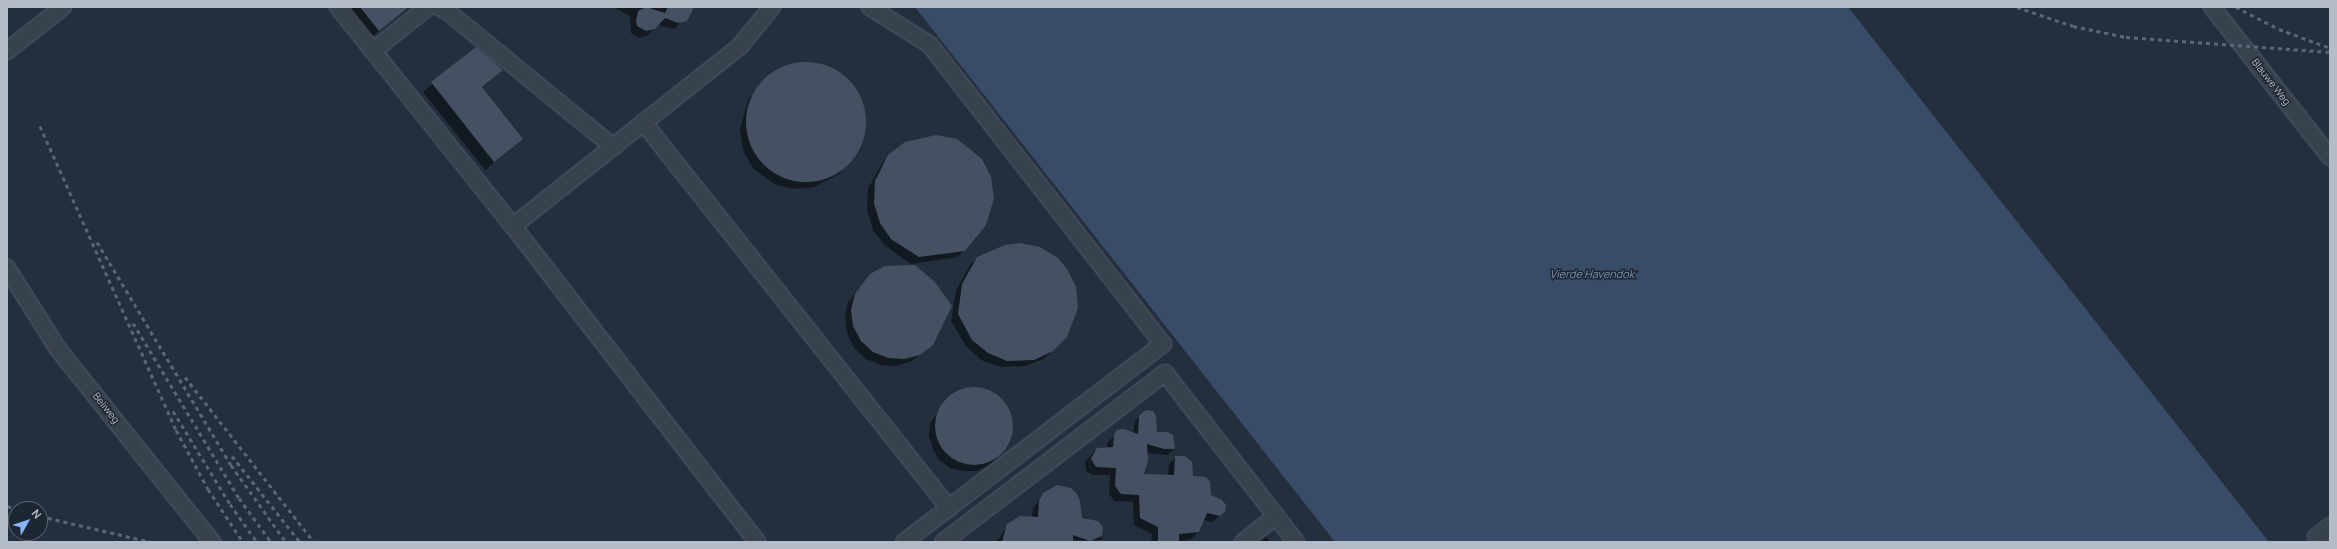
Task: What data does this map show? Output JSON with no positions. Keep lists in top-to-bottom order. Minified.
{"streets":{"street":["Blauwe Weg","Beliweg"]},"water":["Vierde Havendok"],"north":"top right"}
